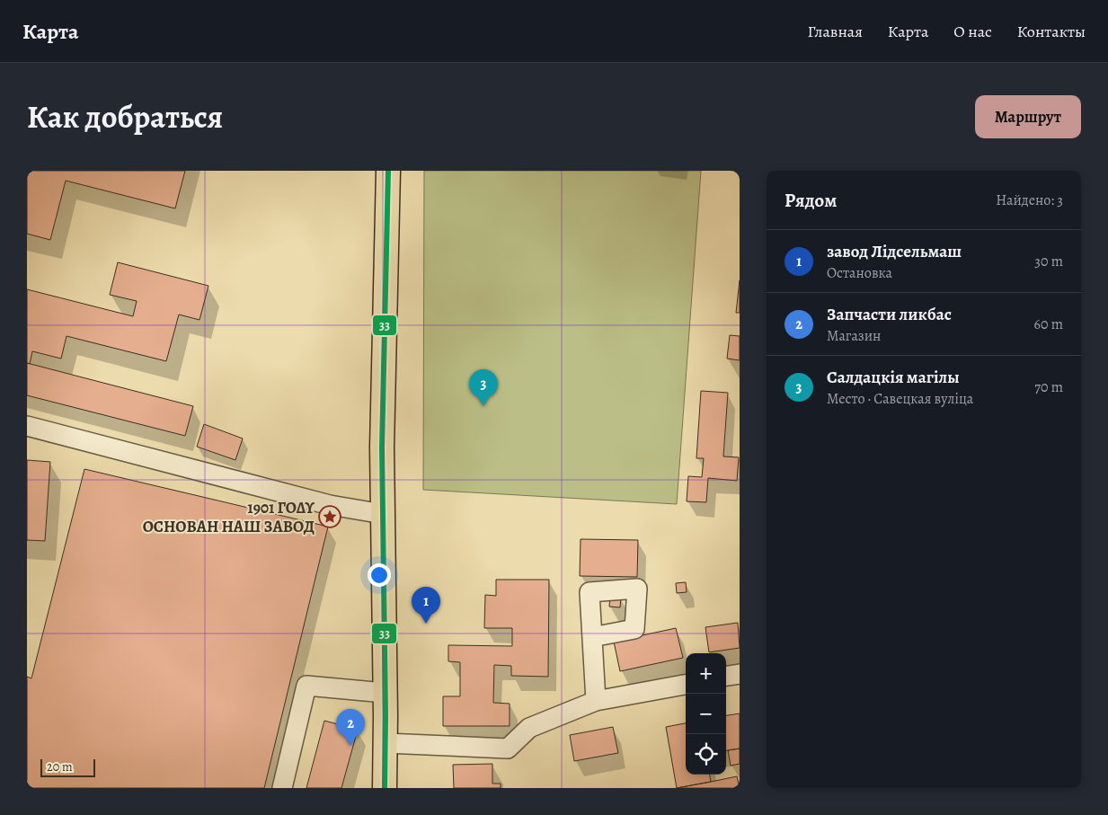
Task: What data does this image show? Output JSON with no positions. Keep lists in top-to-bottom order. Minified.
{"places":{"place":["1901 ΓΟΔΥ ОСНОВАН НАШ ЗАВОД"]},"lines":["transit line 33"],"scale_bar":"20 m","page":{"header":"Карта","nav":["Главная","Карта","О нас","Контакты"],"title":"Как добраться","buttons":"Маршрут","heading":["Рядом","Найдено: 3"],"list":[{"mark":"1","name":"завод Лідсельмаш","note":"Остановка","value":"30 m"},{"mark":"2","name":"Запчасти ликбас","note":"Магазин","value":"60 m"},{"mark":"3","name":"Салдацкія магілы","note":"Место · Савецкая вуліца","value":"70 m"}],"pins":["3","1","2"],"map_buttons":["+","−"],"scale":"20 m"}}
